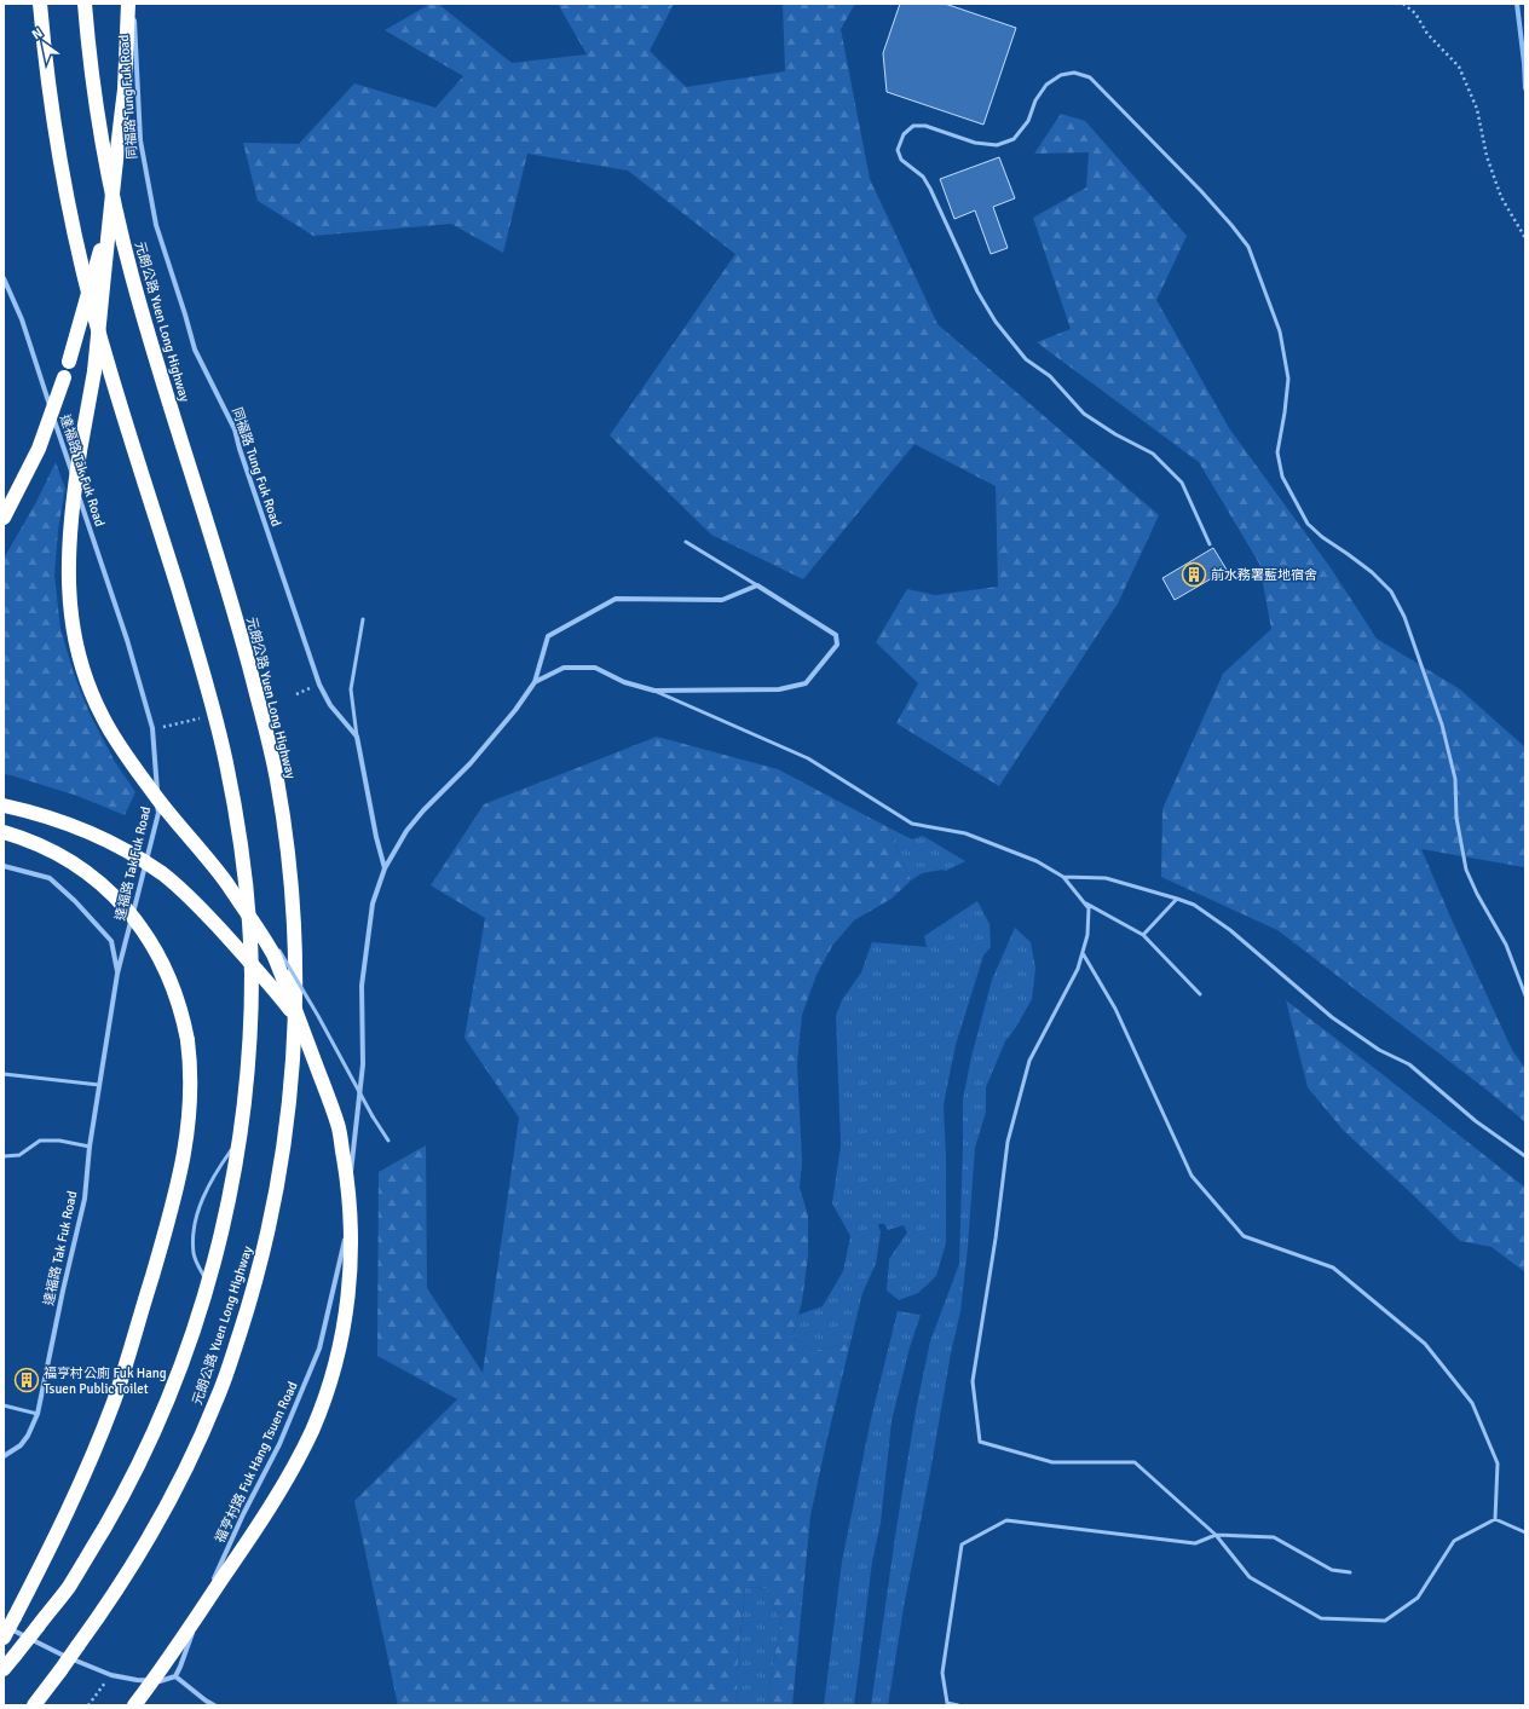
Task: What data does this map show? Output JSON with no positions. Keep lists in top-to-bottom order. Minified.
{"streets":{"highway":["元朗公路 Yuen Long Highway"],"street":["同福路 Tung Fuk Road","達福路 Tak Fuk Road","福亨村路 Fuk Hang Tsuen Road"]},"crossings":[["同福路 Tung Fuk Road","福亨村路 Fuk Hang Tsuen Road"]],"places":{"building":["前水務署藍地宿舍","福亨村公廁 Fuk Hang Tsuen Public Toilet"]},"north":"top left"}
